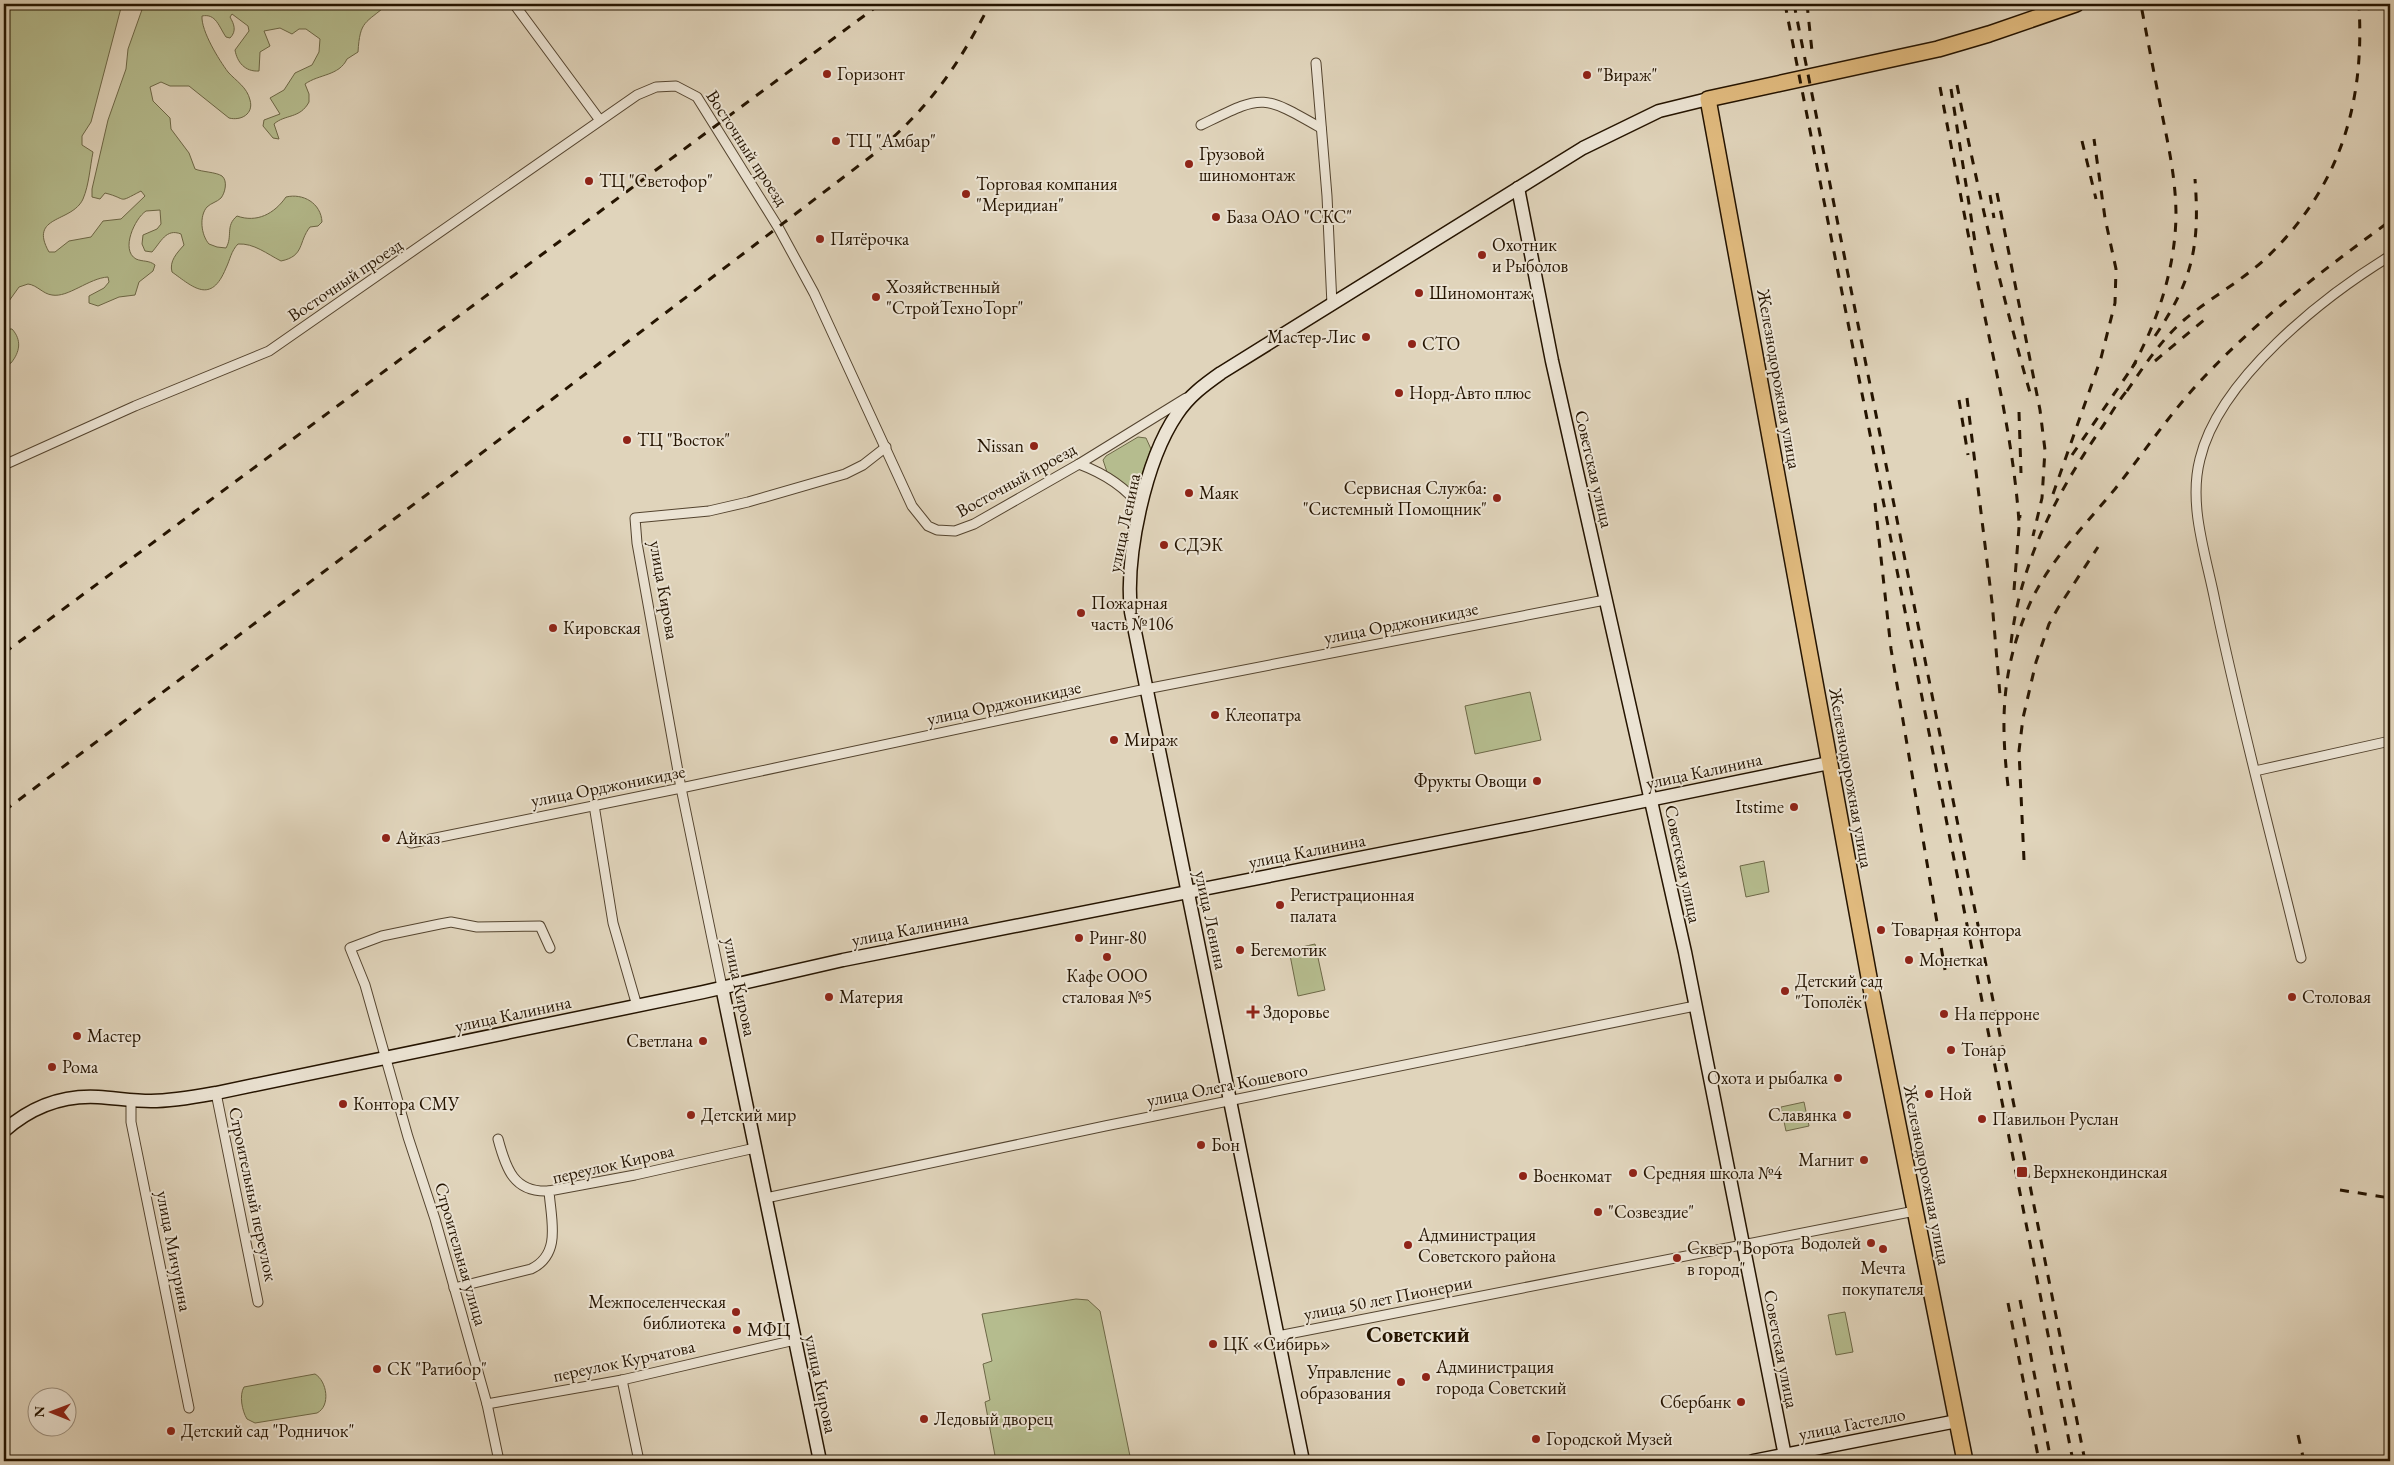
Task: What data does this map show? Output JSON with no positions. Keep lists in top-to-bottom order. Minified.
{"streets":{"main road":["Железнодорожная улица"],"street":["Восточный проезд","Советская улица","улица Ленина","улица Кирова","улица Орджоникидзе","улица Калинина","улица Олега Кошевого","переулок Кирова","Строительный переулок","улица Мичурина","Строительная улица","улица 50 лет Пионерии","переулок Курчатова","улица Гастелло"]},"crossings":[["Восточный проезд","улица Ленина"],["Восточный проезд","улица Кирова"],["Железнодорожная улица","улица Ленина"],["Железнодорожная улица","улица Калинина"],["Железнодорожная улица","улица 50 лет Пионерии"],["Железнодорожная улица","улица Гастелло"],["Советская улица","улица Ленина"],["Советская улица","улица Орджоникидзе"],["Советская улица","улица Калинина"],["Советская улица","улица Олега Кошевого"],["Советская улица","улица 50 лет Пионерии"],["Советская улица","улица Гастелло"],["улица Ленина","улица Орджоникидзе"],["улица Ленина","улица Калинина"],["улица Ленина","улица Олега Кошевого"],["улица Ленина","улица 50 лет Пионерии"],["улица Кирова","улица Орджоникидзе"],["улица Кирова","улица Калинина"],["улица Кирова","улица Олега Кошевого"],["улица Кирова","переулок Кирова"],["улица Кирова","переулок Курчатова"],["улица Калинина","Строительный переулок"],["улица Калинина","улица Мичурина"],["улица Калинина","Строительная улица"],["переулок Кирова","Строительная улица"],["Строительная улица","переулок Курчатова"]],"districts":["Советский"],"places":{"other":["Горизонт","\"Вираж\"","ТЦ \"Амбар\"","Грузовой шиномонтаж","ТЦ \"Светофор\"","Торговая компания \"Меридиан\"","База ОАО \"СКС\"","Пятёрочка","Охотник и Рыболов","Шиномонтаж","Хозяйственный \"СтройТехноТорг\"","Мастер-Лис","СТО","Норд-Авто плюс","ТЦ \"Восток\"","Nissan","Маяк","Сервисная Служба: \"Системный Помощник\"","СДЭК","Пожарная часть №106","Кировская","Клеопатра","Мираж","Фрукты Овощи","Itstime","Айказ","Регистрационная палата","Товарная контора","Ринг-80","Бегемотик","Кафе ООО сталовая №5","Монетка","Детский сад \"Тополёк\"","Материя","Столовая","На перроне","Мастер","Светлана","Тонар","Рома","Охота и рыбалка","Ной","Контора СМУ","Детский мир","Славянка","Павильон Руслан","Бон","Магнит","Средняя школа №4","Военкомат","\"Созвездие\"","Водолей","Администрация Советского района","Мечта покупателя","Сквер \"Ворота в город\"","Межпоселенческая библиотека","МФЦ","ЦК «Сибирь»","СК \"Ратибор\"","Администрация города Советский","Управление образования","Сбербанк","Ледовый дворец","Детский сад \"Родничок\"","Городской Музей"],"health":["Здоровье"],"transit":["Верхнекондинская"]},"north":"left"}
